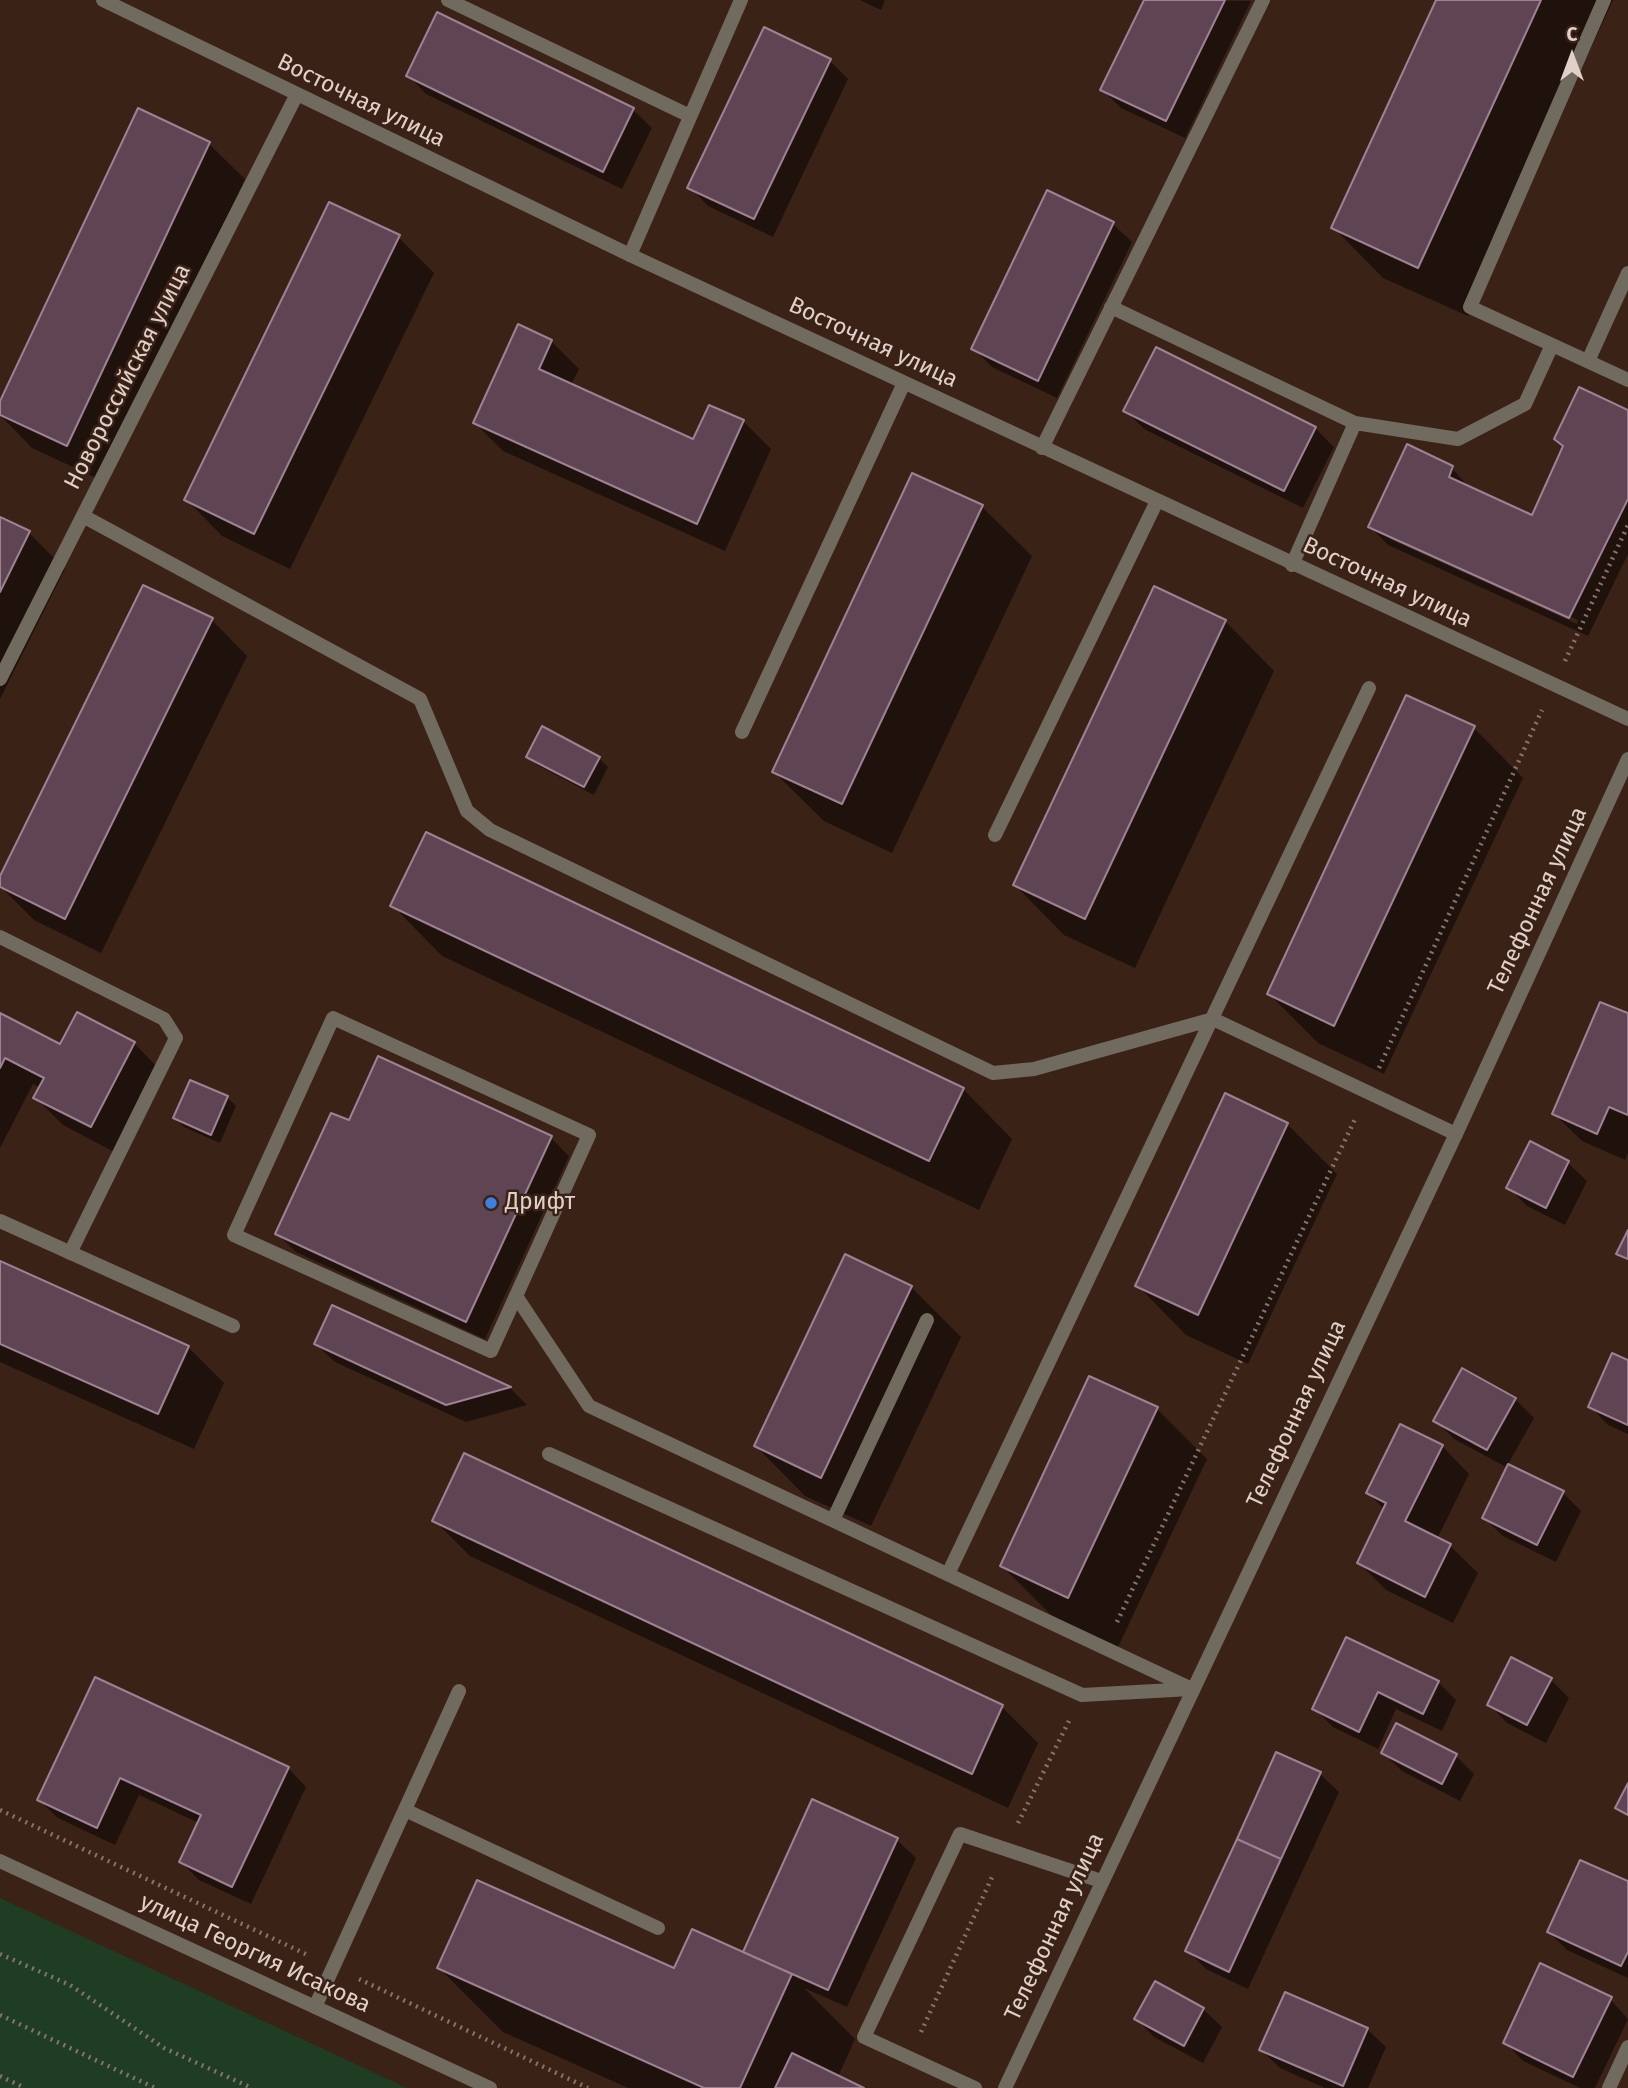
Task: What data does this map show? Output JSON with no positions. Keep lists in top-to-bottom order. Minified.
{"streets":{"street":["Восточная улица","Новороссийская улица","Телефонная улица","улица Георгия Исакова"]},"crossings":[["Восточная улица","Новороссийская улица"]],"places":["Дрифт"],"north":"top"}
